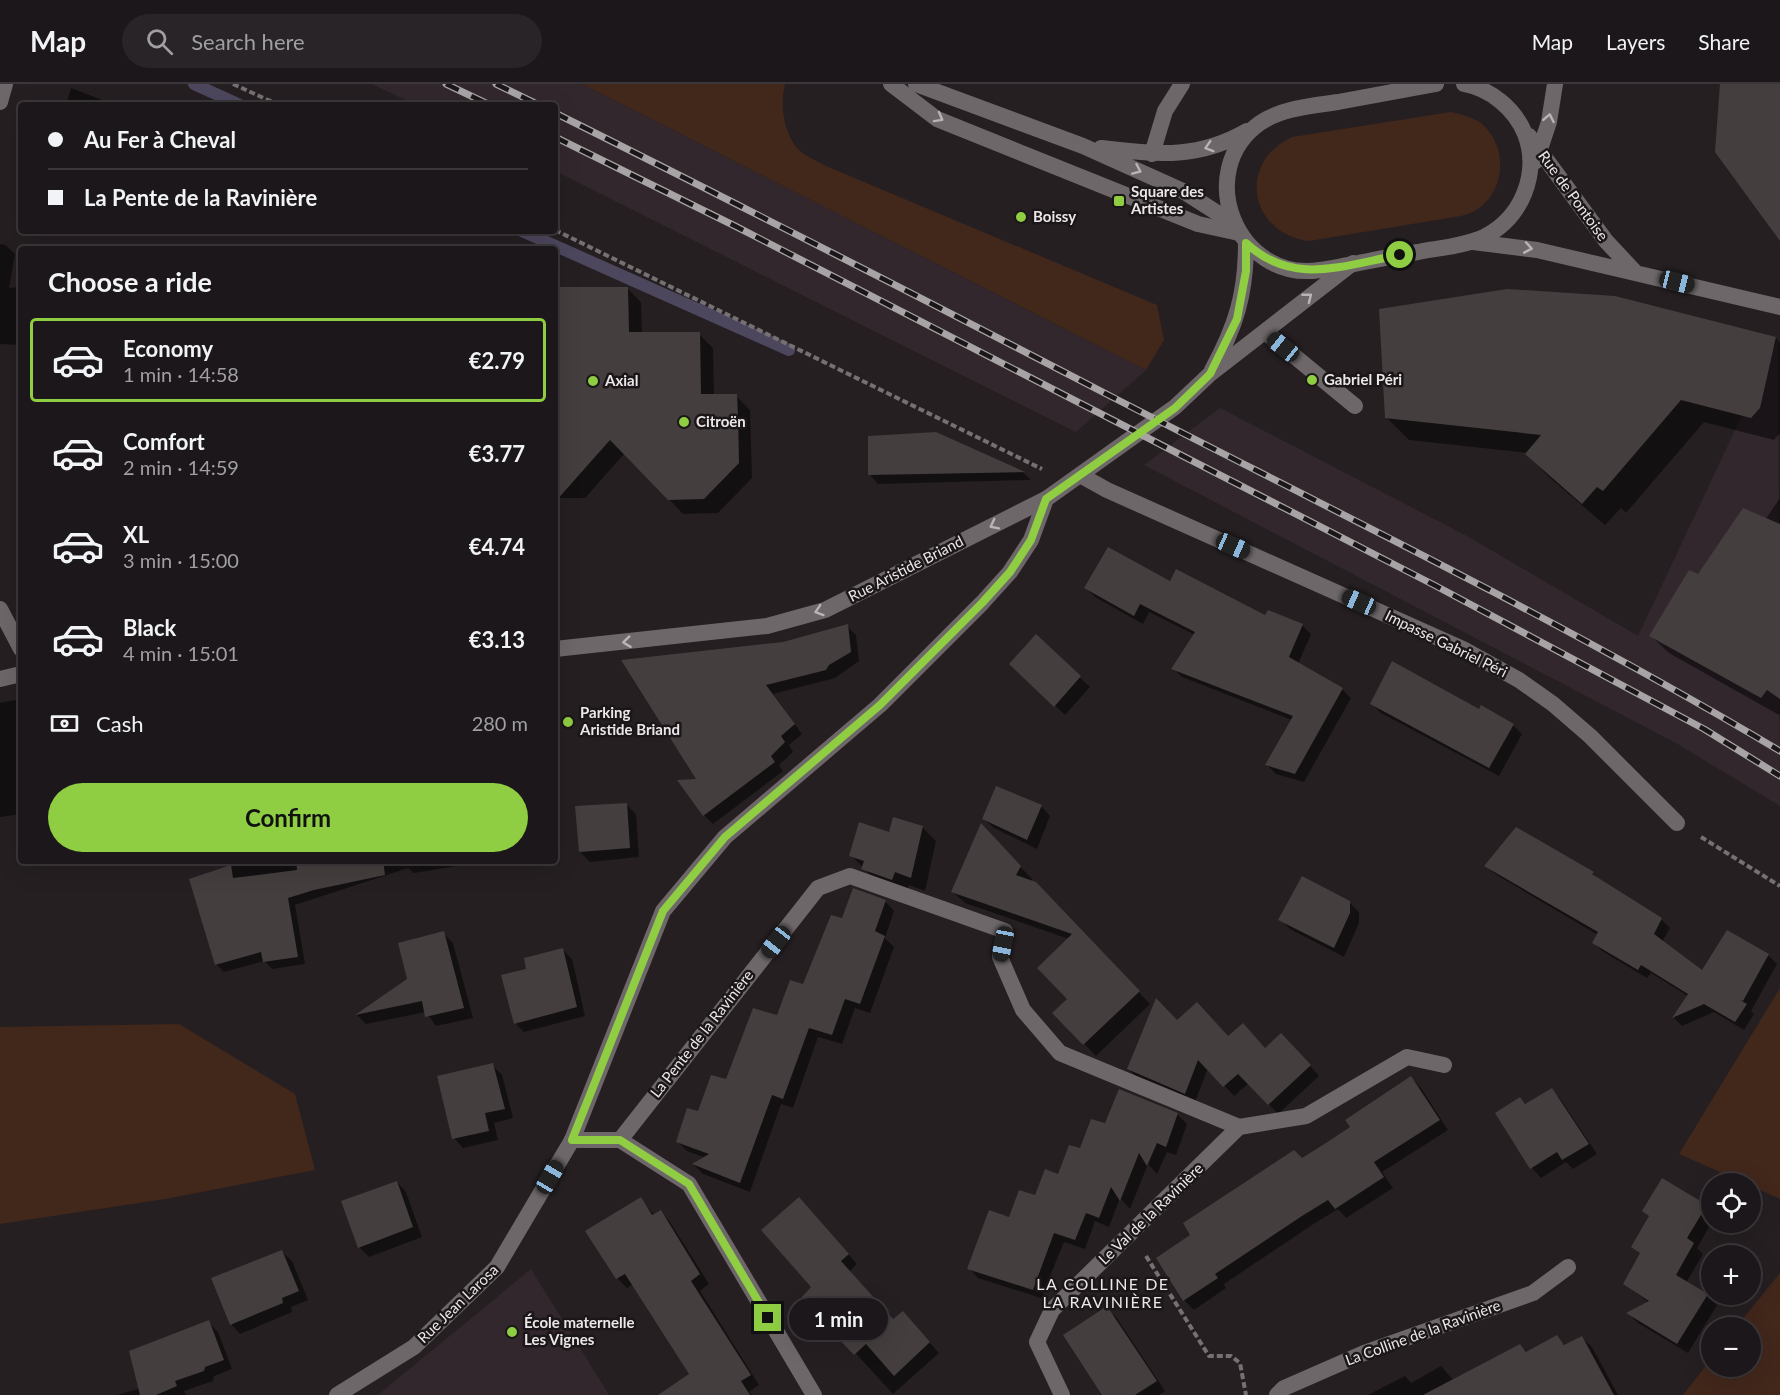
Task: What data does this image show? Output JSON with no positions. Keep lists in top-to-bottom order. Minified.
{"streets":{"street":["Rue de Pontoise","Rue Aristide Briand","Impasse Gabriel Péri","La Pente de la Ravinière","Le Val de la Ravinière","Rue Jean Larosa","La Colline de la Ravinière"]},"crossings":[["Rue Aristide Briand","Impasse Gabriel Péri"],["Rue Aristide Briand","Rue Jean Larosa"],["La Pente de la Ravinière","Le Val de la Ravinière"]],"districts":["LA COLLINE DE LA RAVINIÈRE"],"places":{"transit":["Square des Artistes"],"other":["Boissy","Gabriel Péri","Axial","Citroën","Parking Aristide Briand","École maternelle Les Vignes"]},"page":{"header":"Map","search":"Search here","nav":["Map","Layers","Share"],"banner":["Au Fer à Cheval","La Pente de la Ravinière"],"heading":"Choose a ride","list":[{"name":"Economy","note":"1 min · 14:58","value":"€2.79"},{"name":"Comfort","note":"2 min · 14:59","value":"€3.77"},{"name":"XL","note":"3 min · 15:00","value":"€4.74"},{"name":"Black","note":"4 min · 15:01","value":"€3.13"}],"pay":["Cash","280 m"],"buttons":"Confirm","map_buttons":["+","−"],"bubble":"1 min"}}
